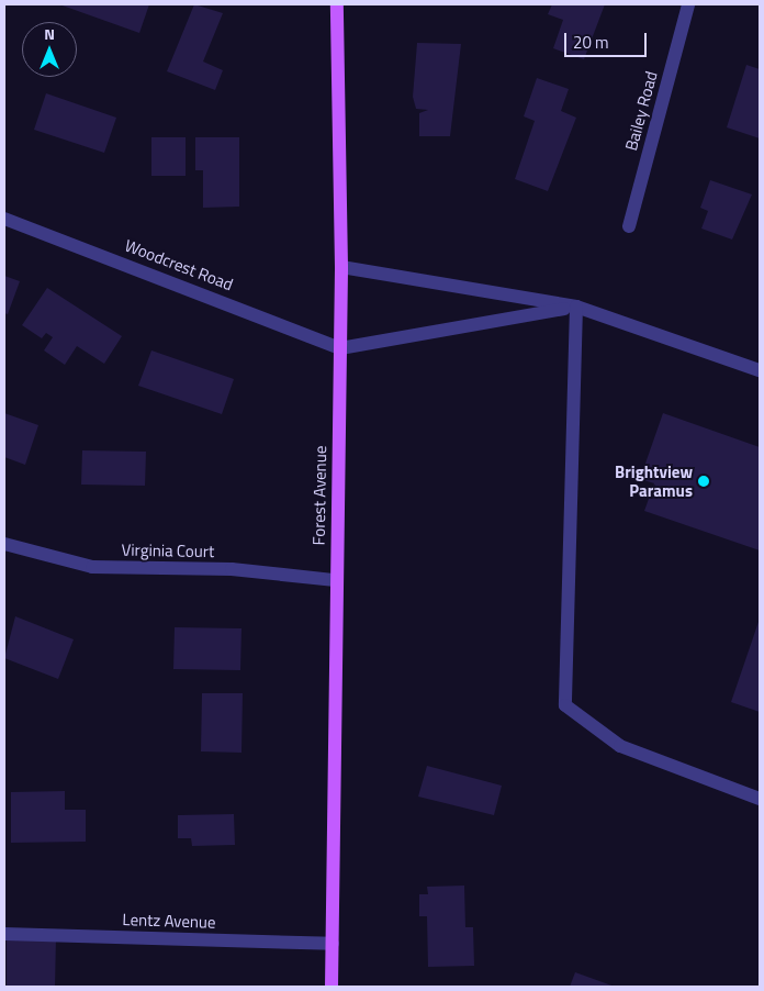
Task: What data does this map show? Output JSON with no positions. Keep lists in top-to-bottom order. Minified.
{"streets":{"main road":["Forest Avenue"],"street":["Bailey Road","Woodcrest Road","Virginia Court","Lentz Avenue"]},"crossings":[["Woodcrest Road","Forest Avenue"],["Forest Avenue","Virginia Court"],["Forest Avenue","Lentz Avenue"]],"places":["Brightview Paramus"],"scale_bar":"20 m","north":"top"}
